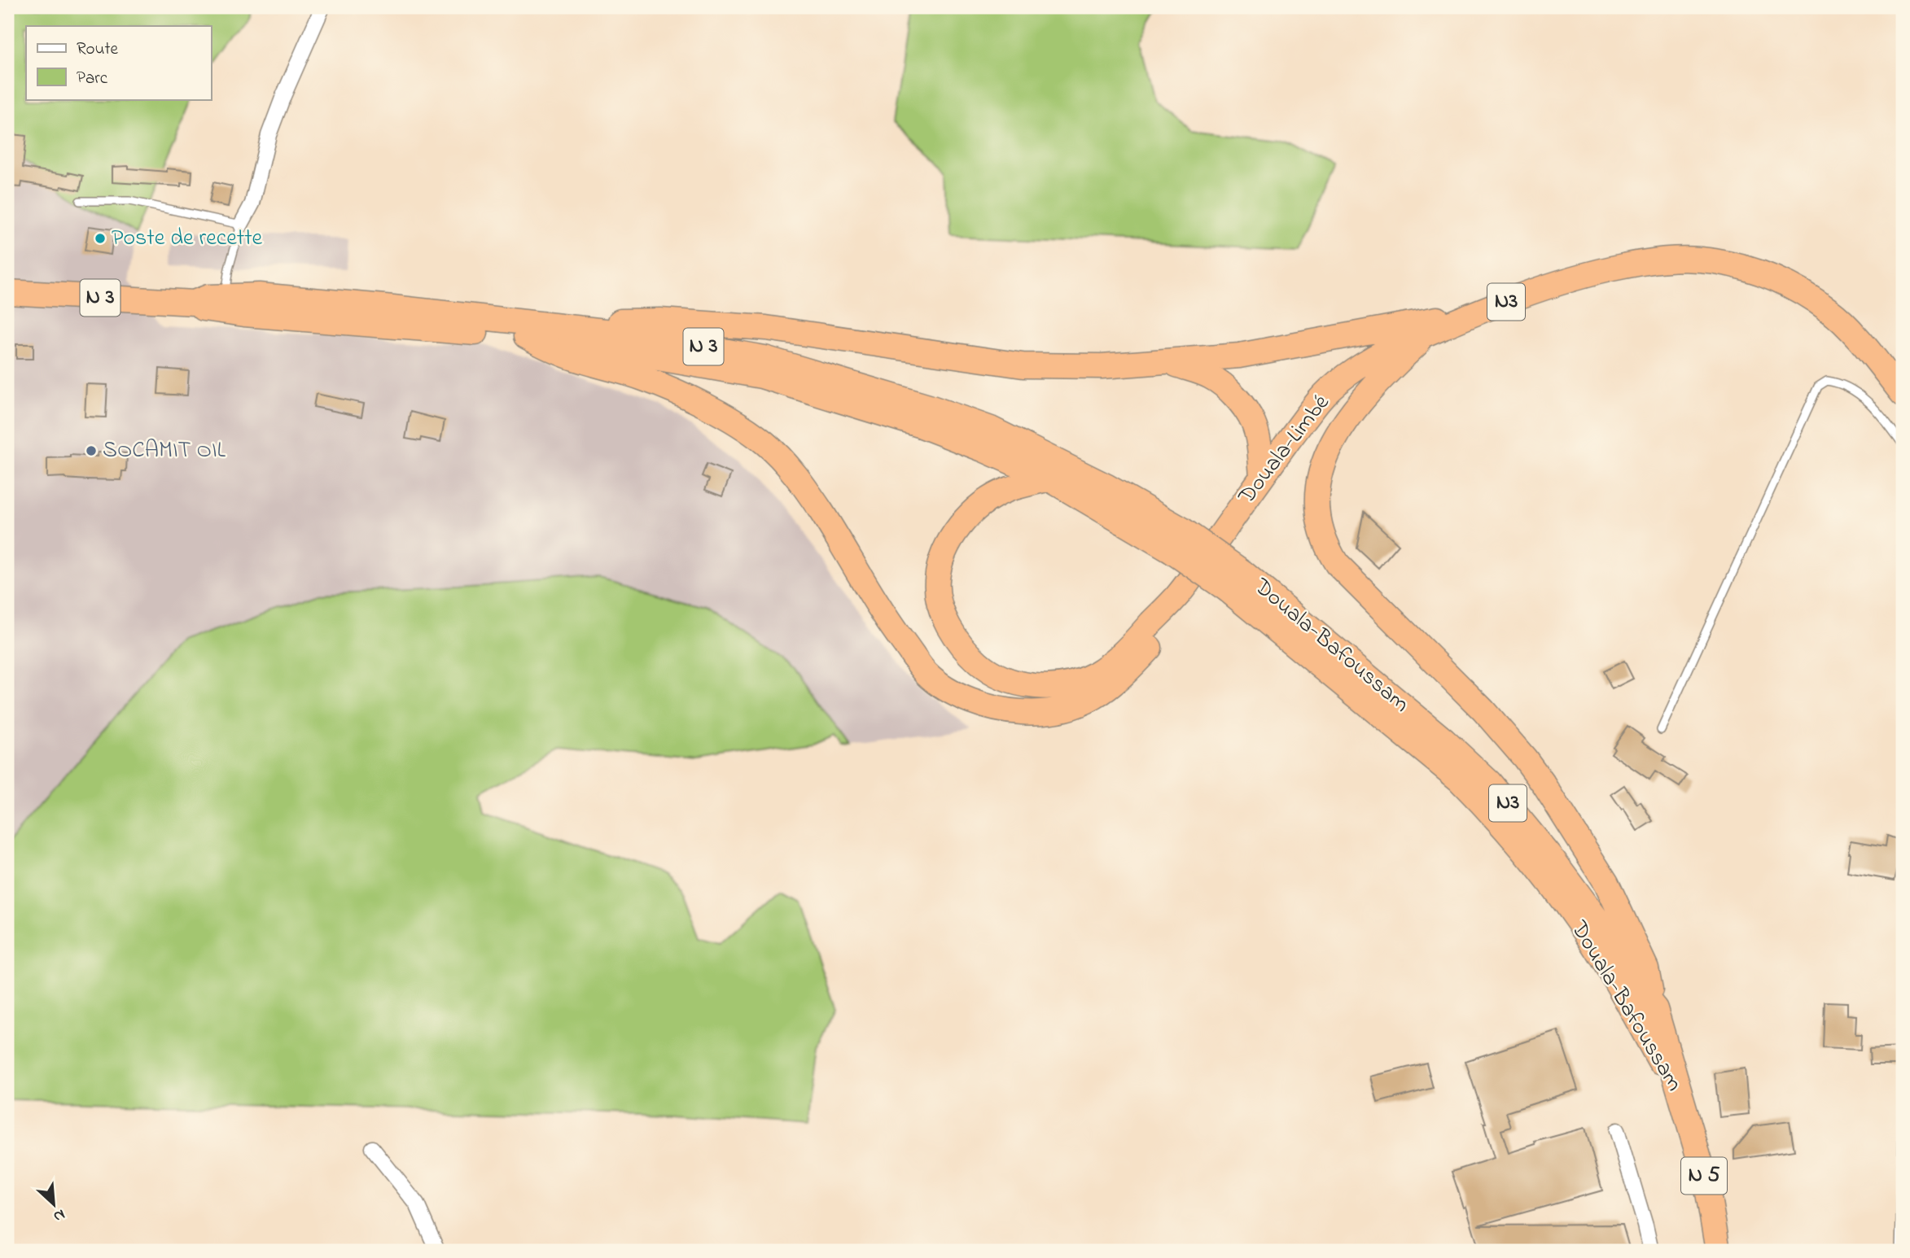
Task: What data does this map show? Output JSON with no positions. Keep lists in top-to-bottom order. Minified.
{"streets":{"highway":["N 3","N3","Douala-Limbé","Douala-Bafoussam","N 5"]},"crossings":[["N 3","Douala-Bafoussam"],["Douala-Bafoussam","N 5"]],"places":["Poste de recette","SOCAMIT OIL"],"legend":["Route","Parc"],"north":"bottom right"}
